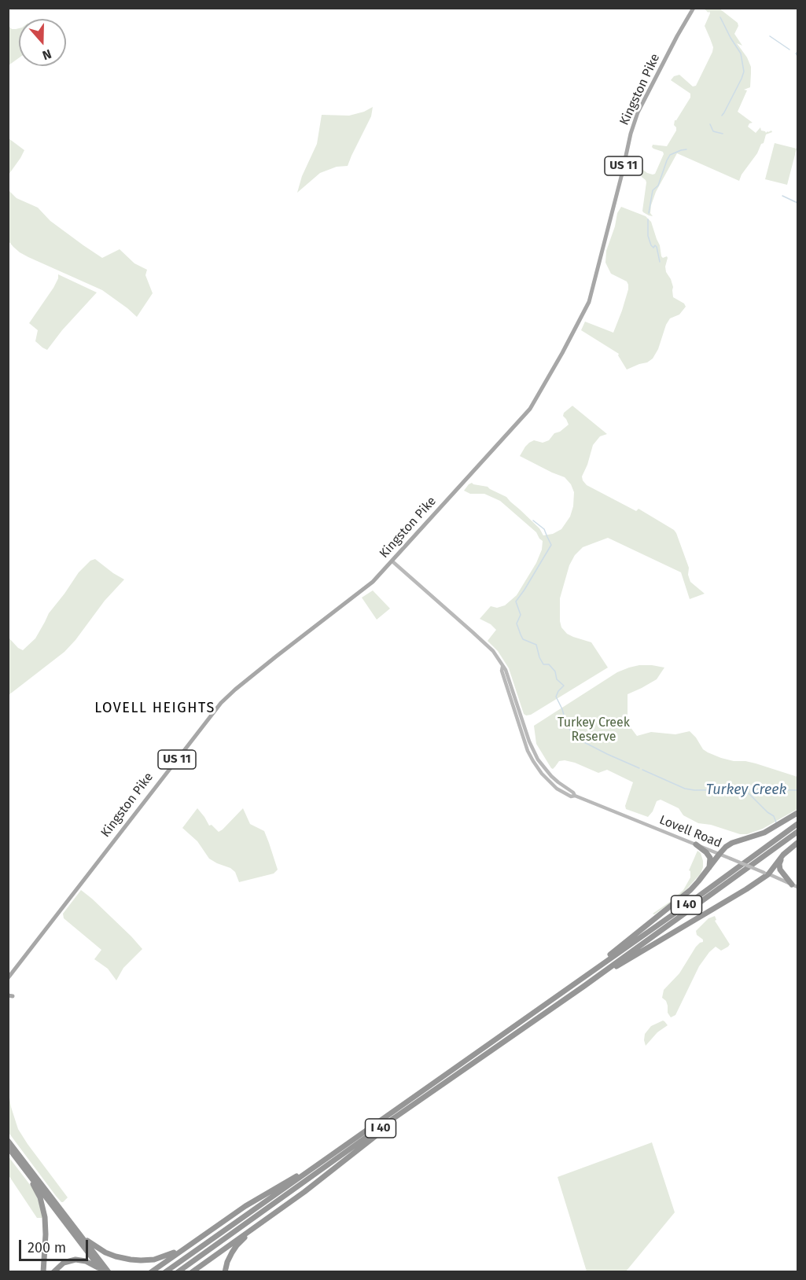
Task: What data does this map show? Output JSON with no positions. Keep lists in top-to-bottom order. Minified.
{"streets":{"highway":["I 40"],"main road":["Kingston Pike","US 11","Lovell Road"]},"crossings":[["Kingston Pike","Lovell Road"]],"districts":["LOVELL HEIGHTS"],"water":["Turkey Creek"],"parks":["Turkey Creek Reserve"],"scale_bar":"200 m","north":"bottom"}
